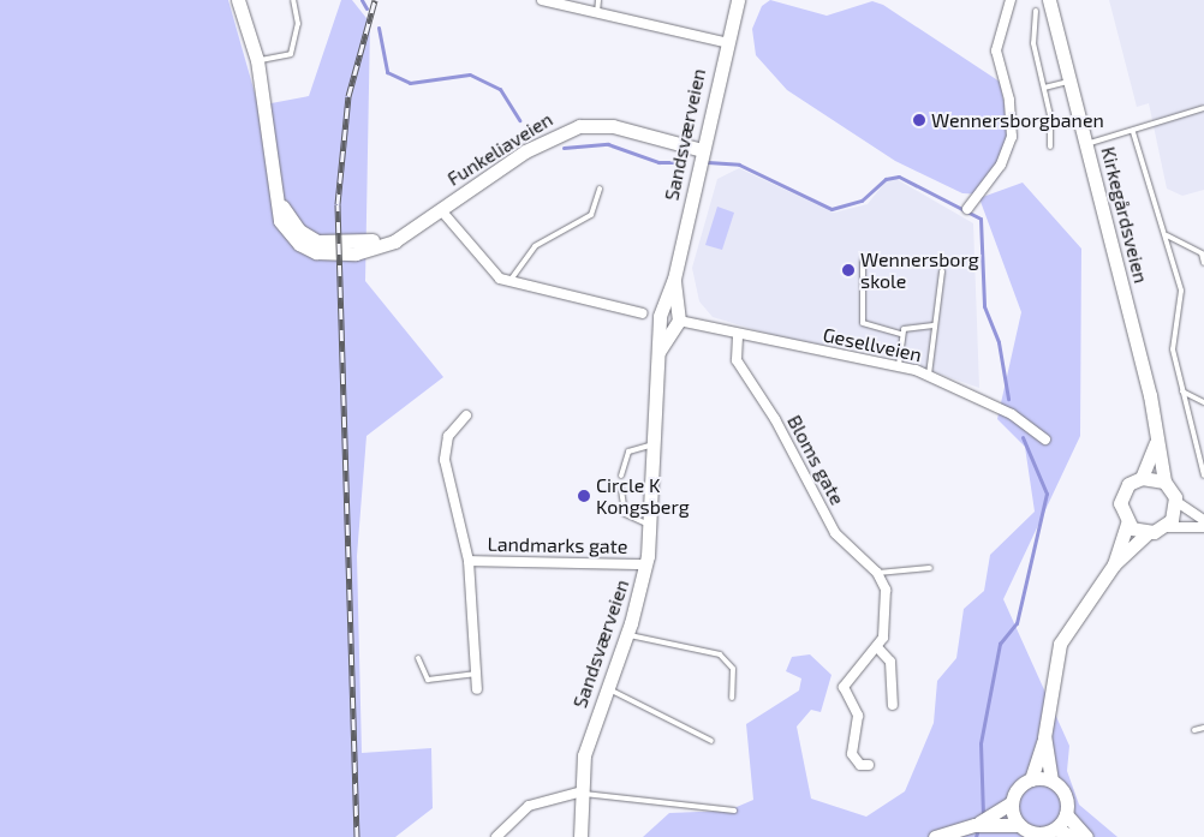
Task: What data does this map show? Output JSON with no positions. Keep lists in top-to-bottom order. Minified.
{"streets":{"street":["Sandsværveien","Funkeliaveien","Kirkegårdsveien","Gesellveien","Bloms gate","Landmarks gate"]},"crossings":[["Sandsværveien","Funkeliaveien"],["Sandsværveien","Gesellveien"],["Sandsværveien","Landmarks gate"],["Gesellveien","Bloms gate"]],"places":["Wennersborgbanen","Wennersborg skole","Circle K Kongsberg"]}
